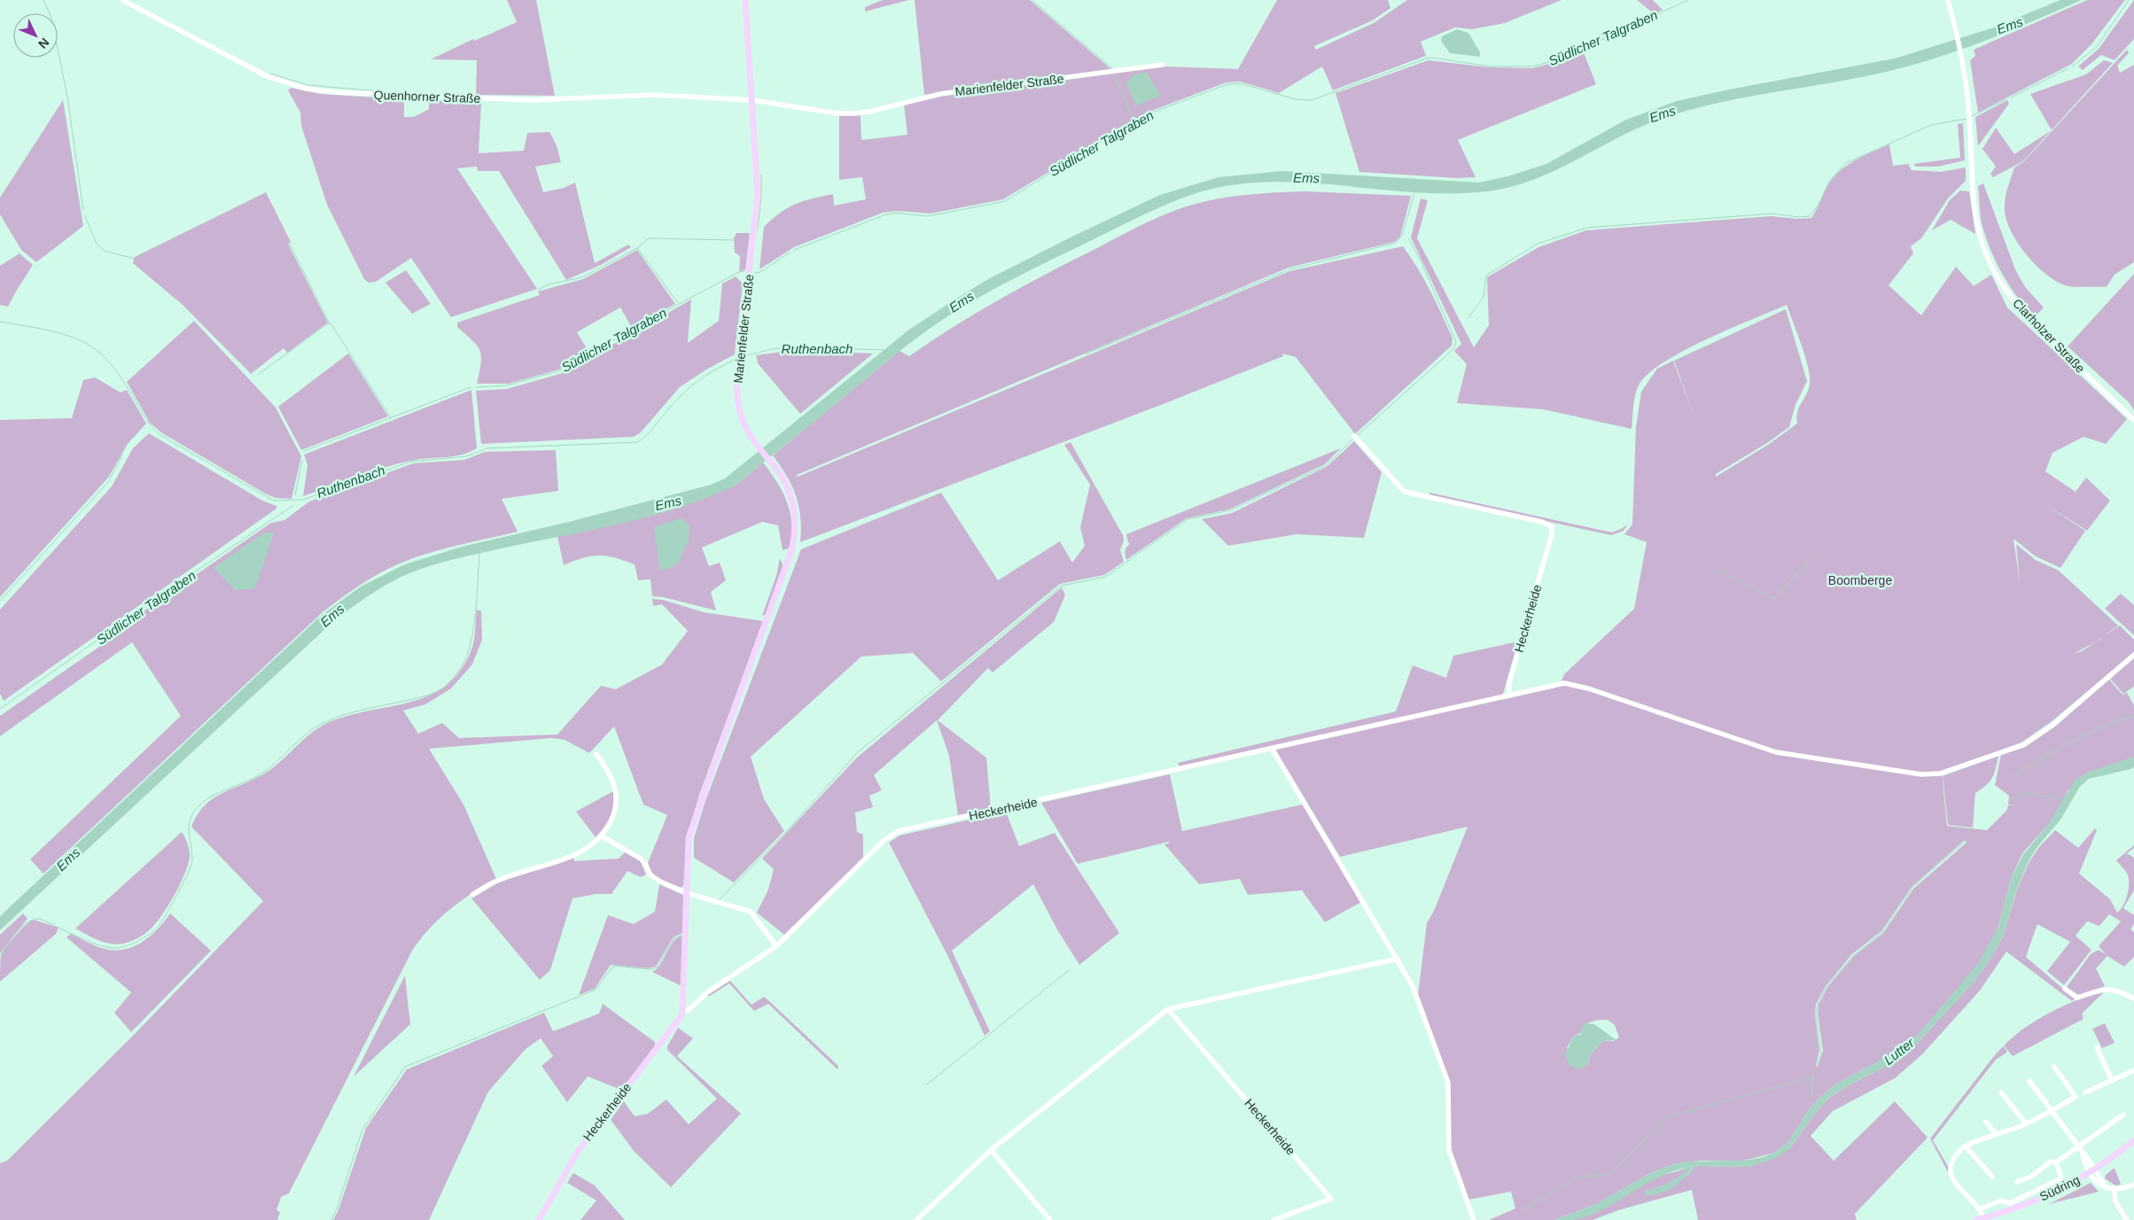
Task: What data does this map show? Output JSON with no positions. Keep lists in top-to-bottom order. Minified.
{"streets":{"main road":["Marienfelder Straße","Heckerheide","Südring"],"street":["Quenhorner Straße","Clarholzer Straße"]},"crossings":[["Marienfelder Straße","Quenhorner Straße"],["Marienfelder Straße","Heckerheide"]],"water":["Ems","Südlicher Talgraben","Ruthenbach","Lutter"],"parks":["Boomberge"],"north":"bottom right"}
